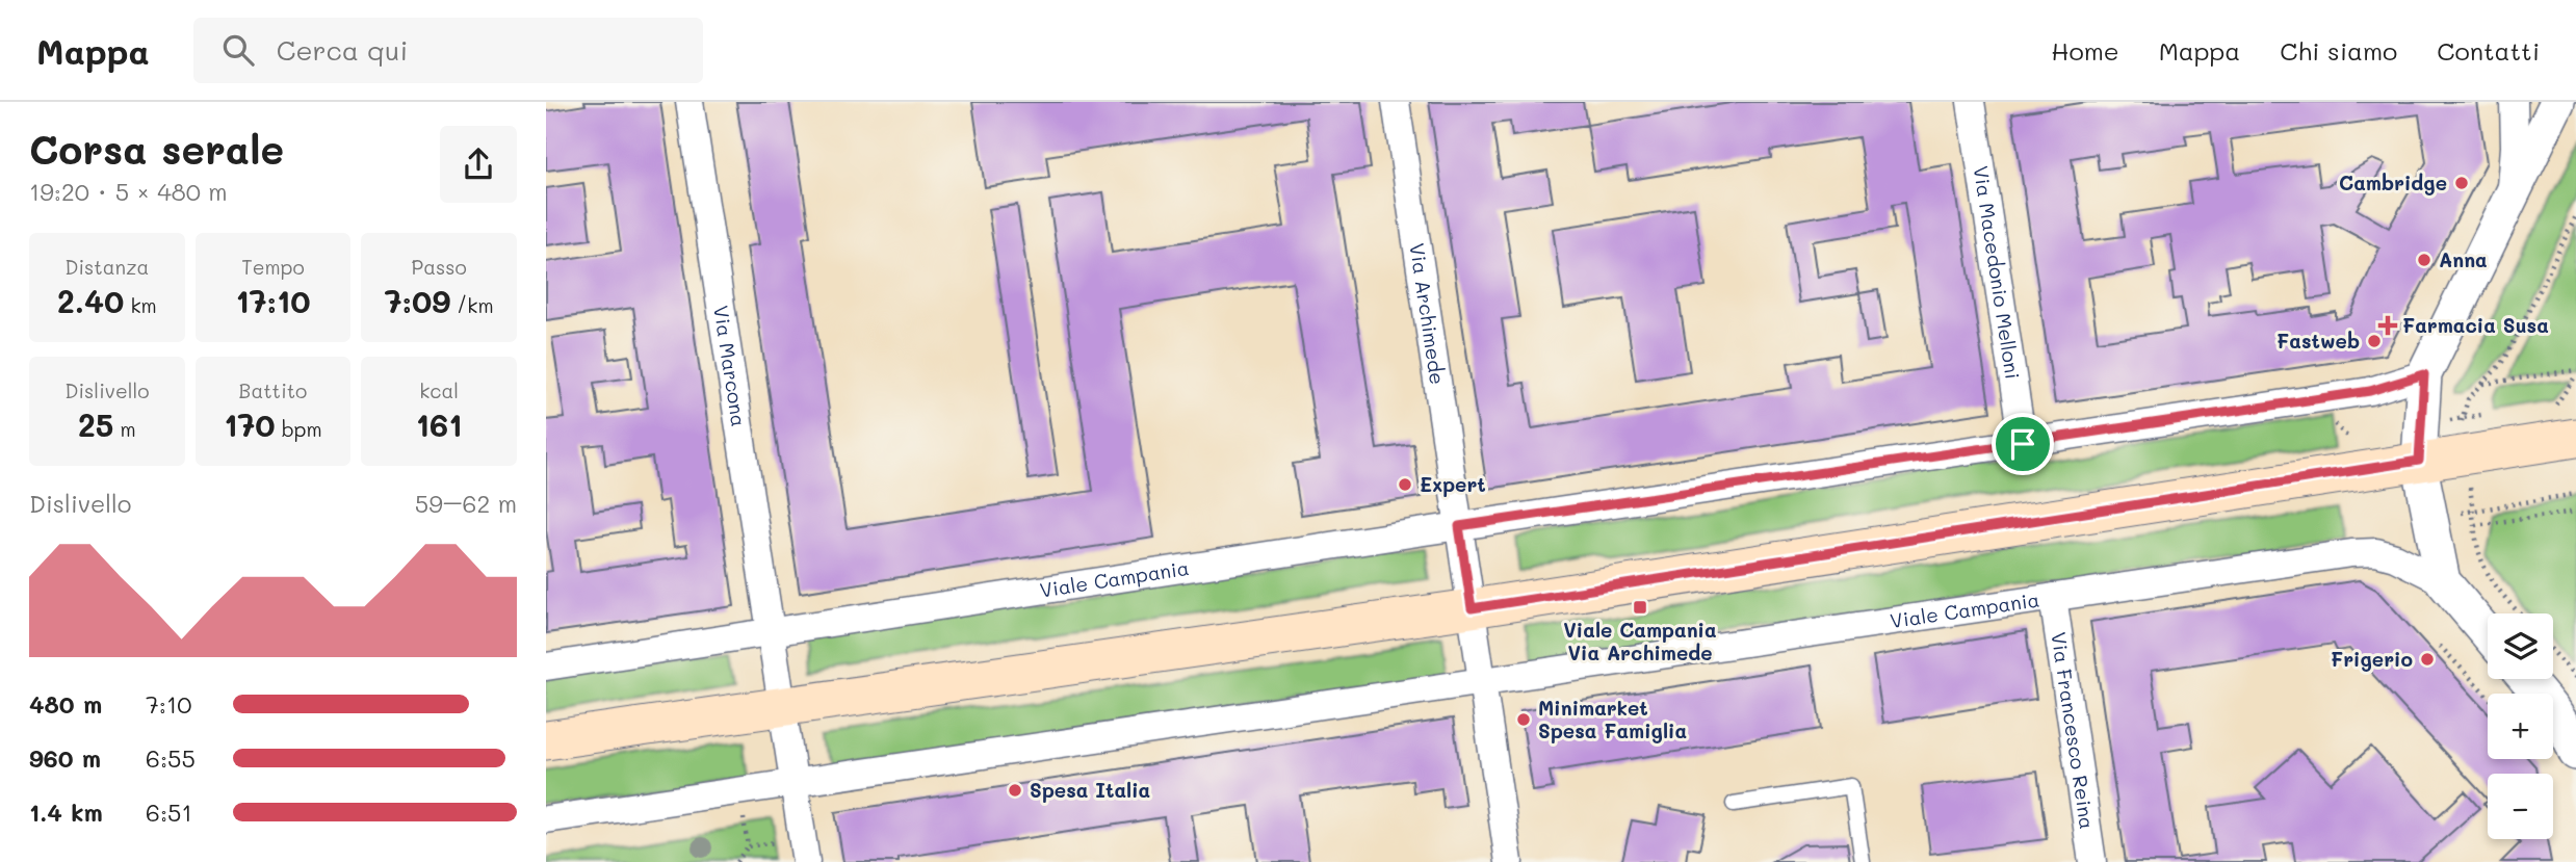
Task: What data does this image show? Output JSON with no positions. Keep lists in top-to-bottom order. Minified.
{"streets":{"street":["Via Macedonio Melloni","Via Archimede","Via Marcona","Viale Campania","Via Francesco Reina"]},"crossings":[["Via Macedonio Melloni","Viale Campania"],["Via Archimede","Viale Campania"],["Via Marcona","Viale Campania"],["Viale Campania","Via Francesco Reina"]],"places":{"other":["Cambridge","Anna","Fastweb","Expert","Frigerio","Minimarket Spesa Famiglia","Spesa Italia"],"health":["Farmacia Susa"],"transit":["Viale Campania Via Archimede"]},"page":{"header":"Mappa","search":"Cerca qui","nav":["Home","Mappa","Chi siamo","Contatti"],"heading":["Corsa serale","19:20 · 5 × 480 m"],"stats":[["Distanza","2.40 km"],["Tempo","17:10"],["Passo","7:09 /km"],["Dislivello","25 m"],["Battito","170 bpm"],["kcal","161"]],"chart":["Dislivello","59–62 m"],"map_buttons":["+","−"],"list":[{"name":"480 m","note":"7:10"},{"name":"960 m","note":"6:55"},{"name":"1.4 km","note":"6:51"}]}}
